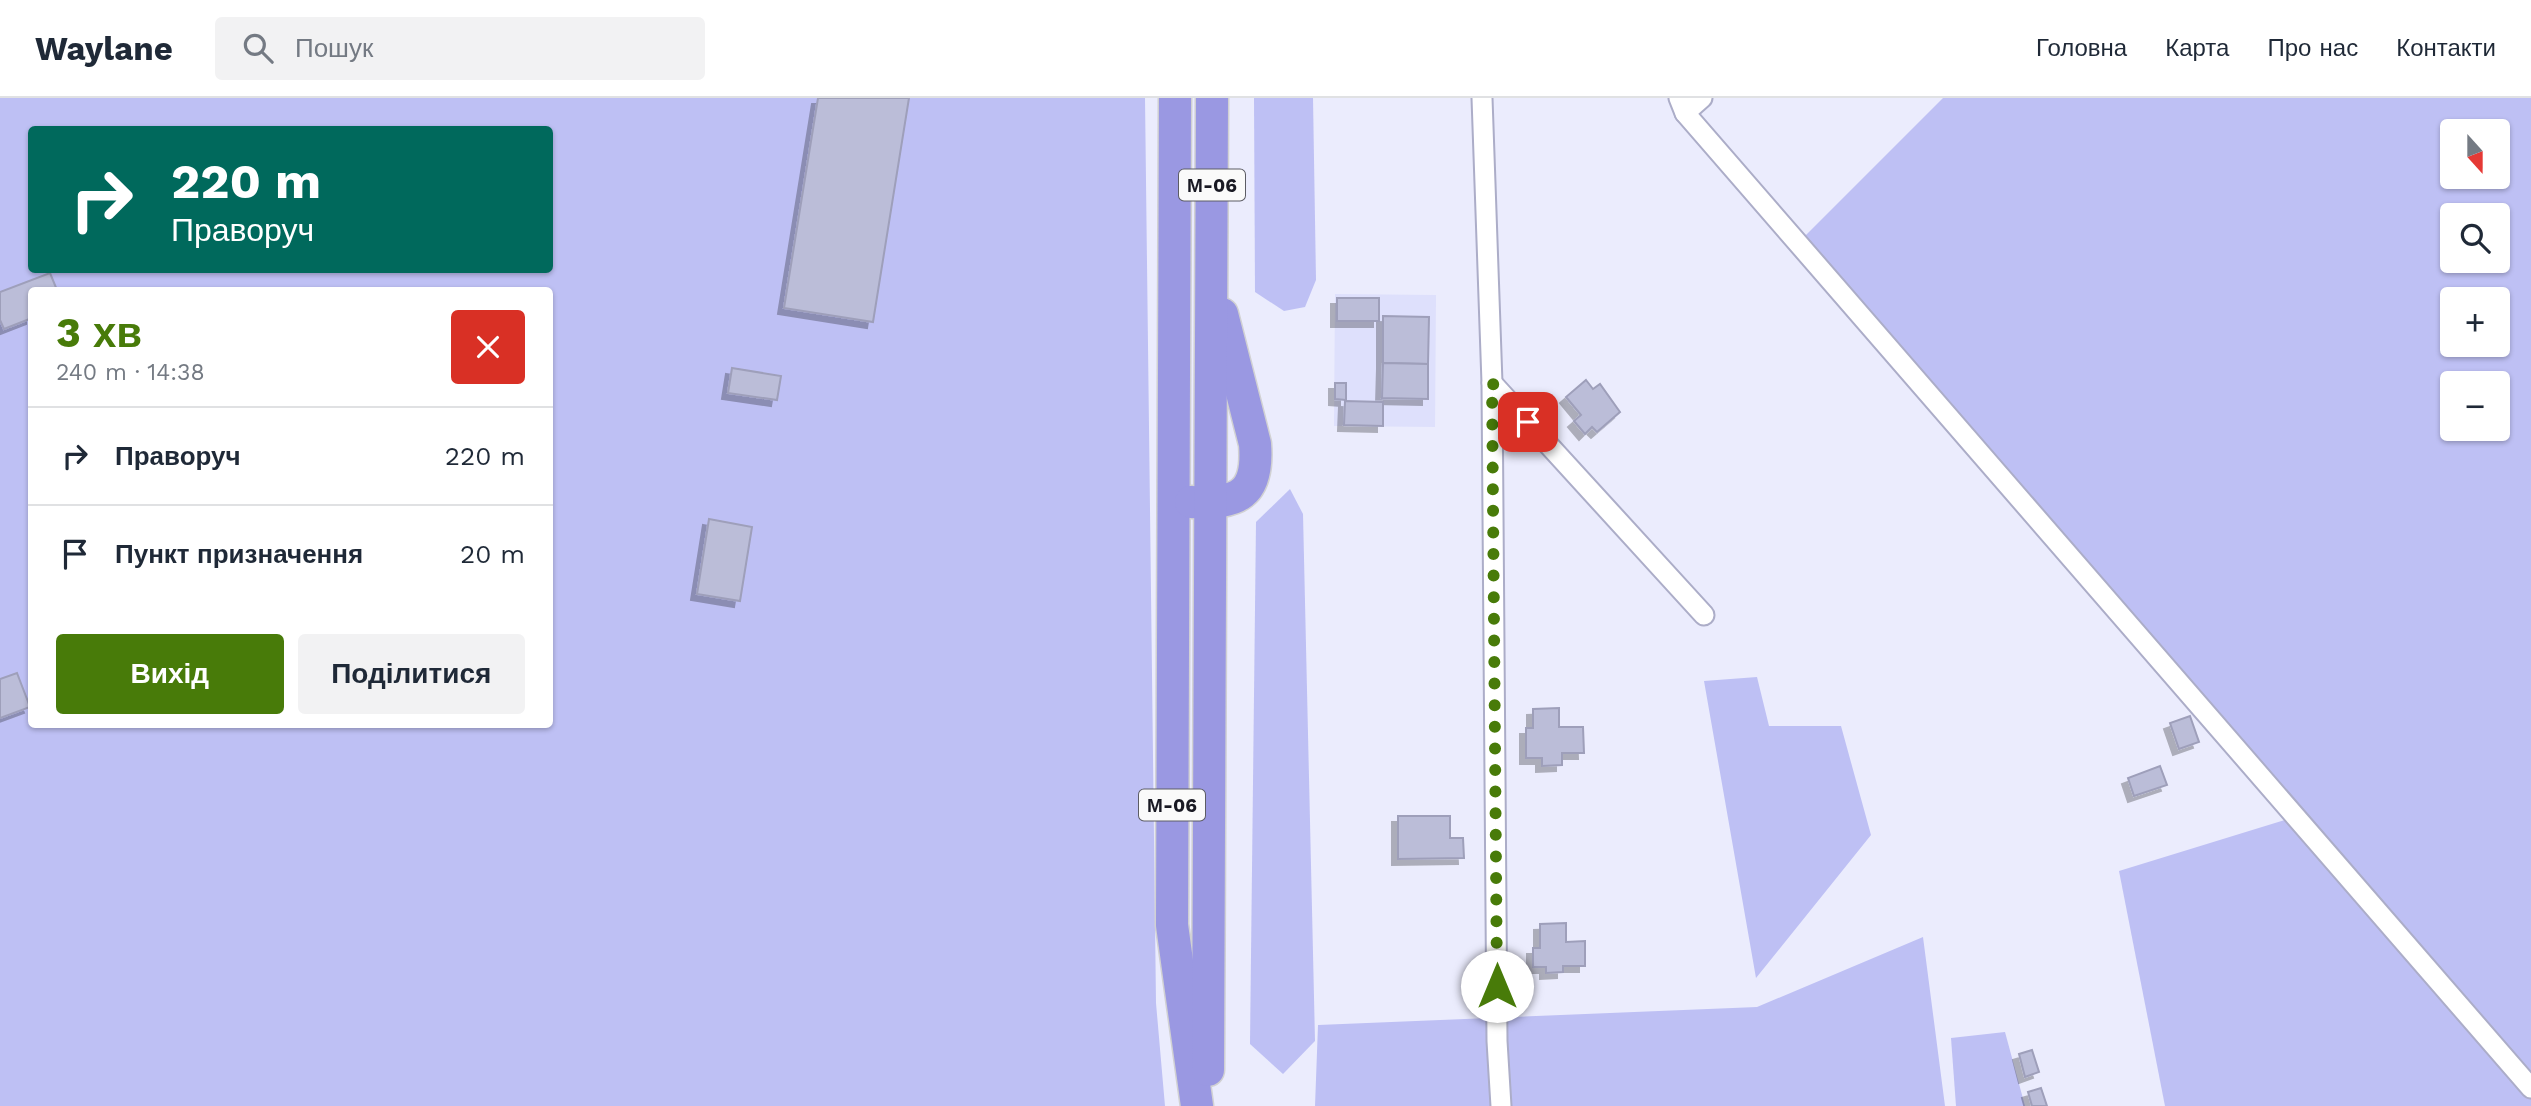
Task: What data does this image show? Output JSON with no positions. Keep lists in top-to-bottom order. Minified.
{"streets":{"highway":["М-06"]},"north":"bottom","page":{"header":"Waylane","search":"Пошук","nav":["Головна","Карта","Про нас","Контакти"],"map_buttons":["+","−"],"turn":["220 m","Праворуч"],"heading":["3 хв","240 m · 14:38"],"list":[{"name":"Праворуч","value":"220 m"},{"name":"Пункт призначення","value":"20 m"}],"buttons":["Вихід","Поділитися"]}}
